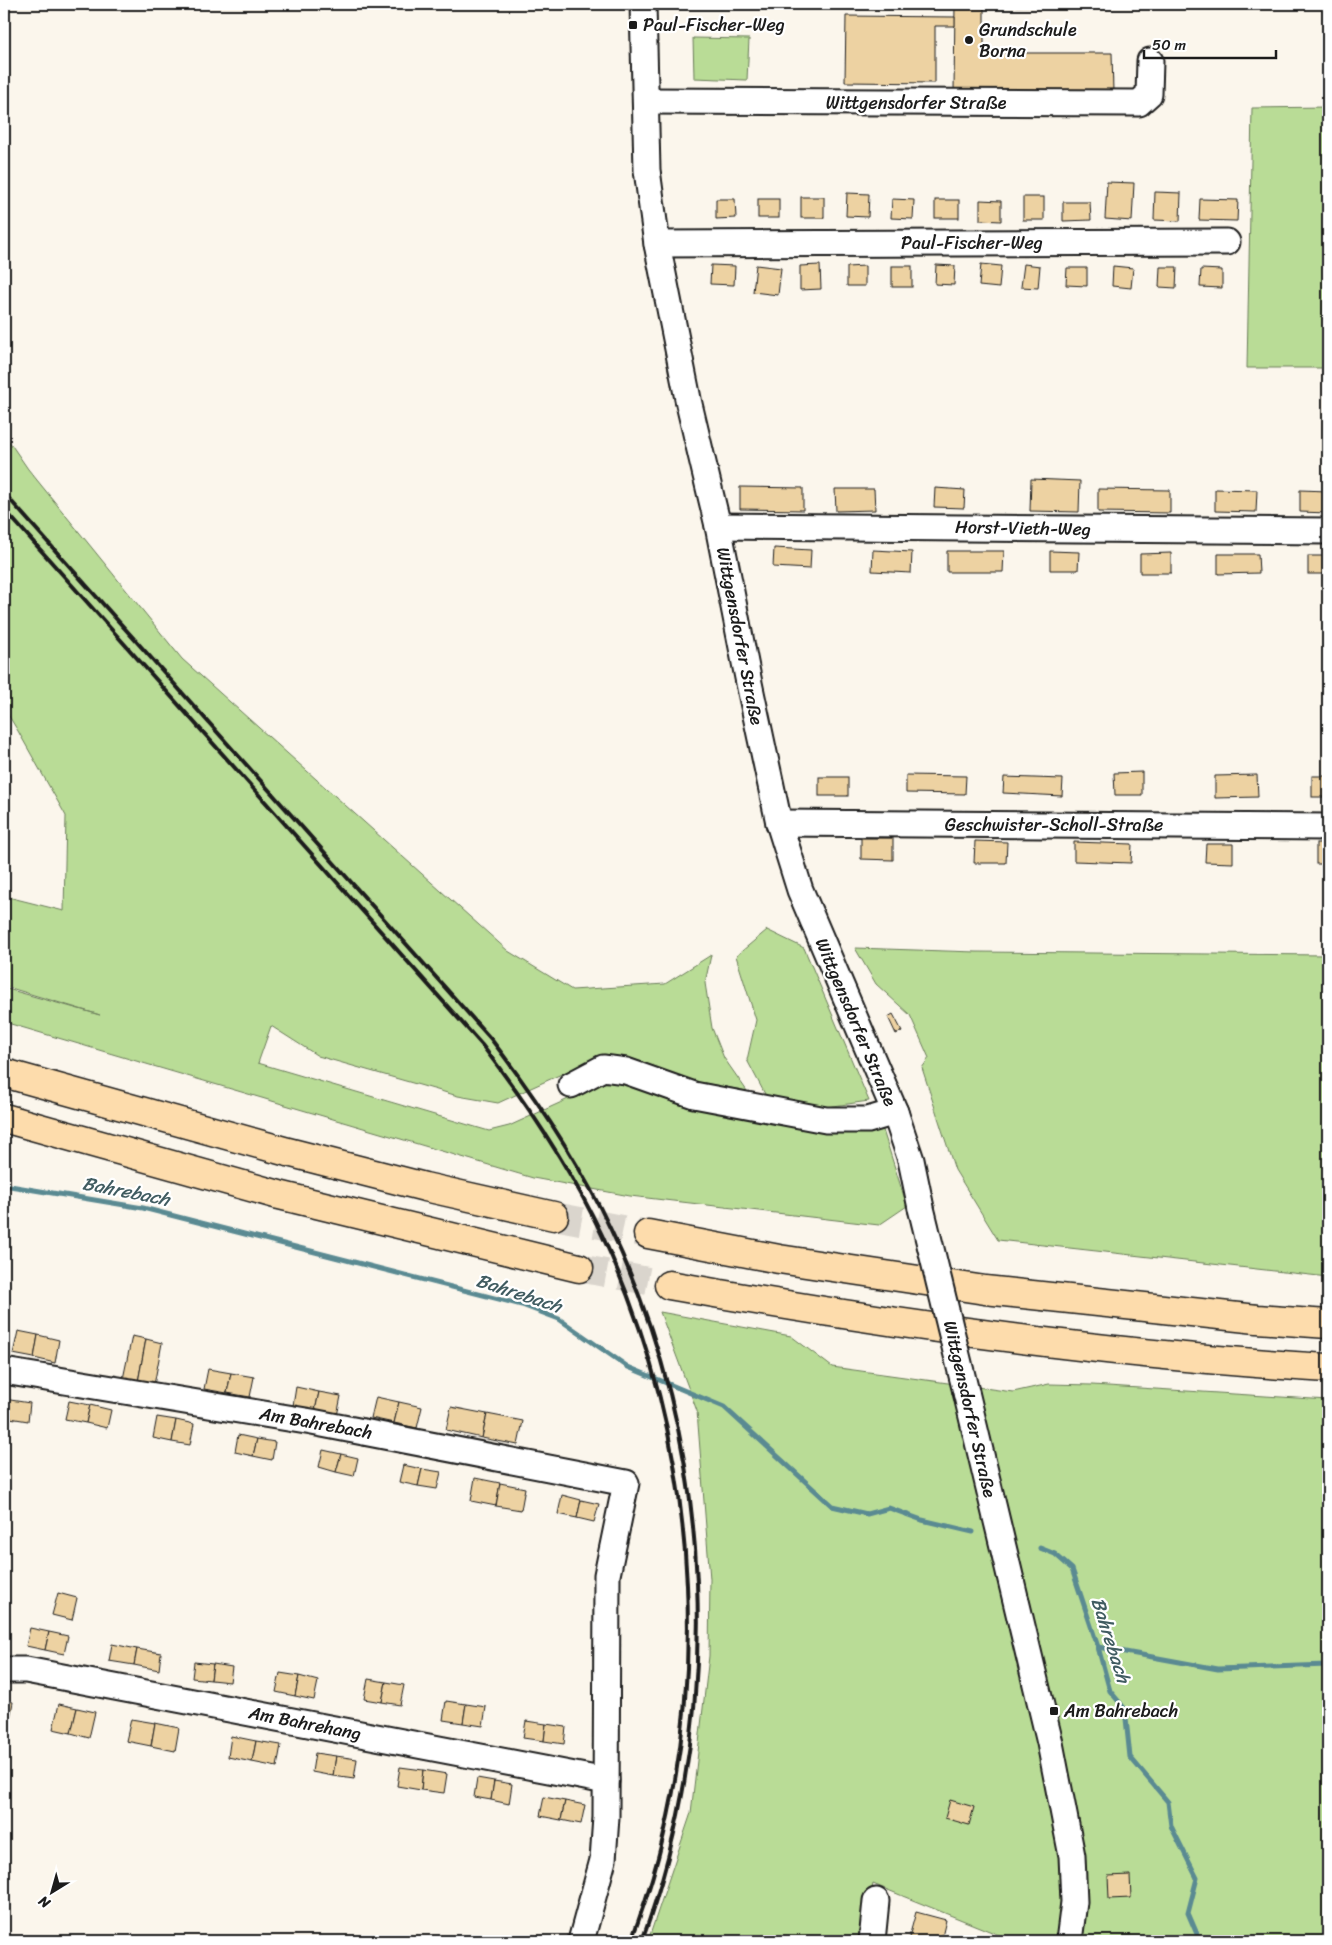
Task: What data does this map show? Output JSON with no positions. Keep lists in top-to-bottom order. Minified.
{"streets":{"street":["Wittgensdorfer Straße","Paul-Fischer-Weg","Horst-Vieth-Weg","Geschwister-Scholl-Straße","Am Bahrebach","Am Bahrehang"]},"crossings":[["Wittgensdorfer Straße","Paul-Fischer-Weg"],["Wittgensdorfer Straße","Horst-Vieth-Weg"],["Wittgensdorfer Straße","Geschwister-Scholl-Straße"],["Am Bahrebach","Am Bahrehang"]],"water":["Bahrebach"],"places":{"transit":["Paul-Fischer-Weg","Am Bahrebach"],"other":["Grundschule Borna"]},"scale_bar":"50 m","north":"bottom left"}
